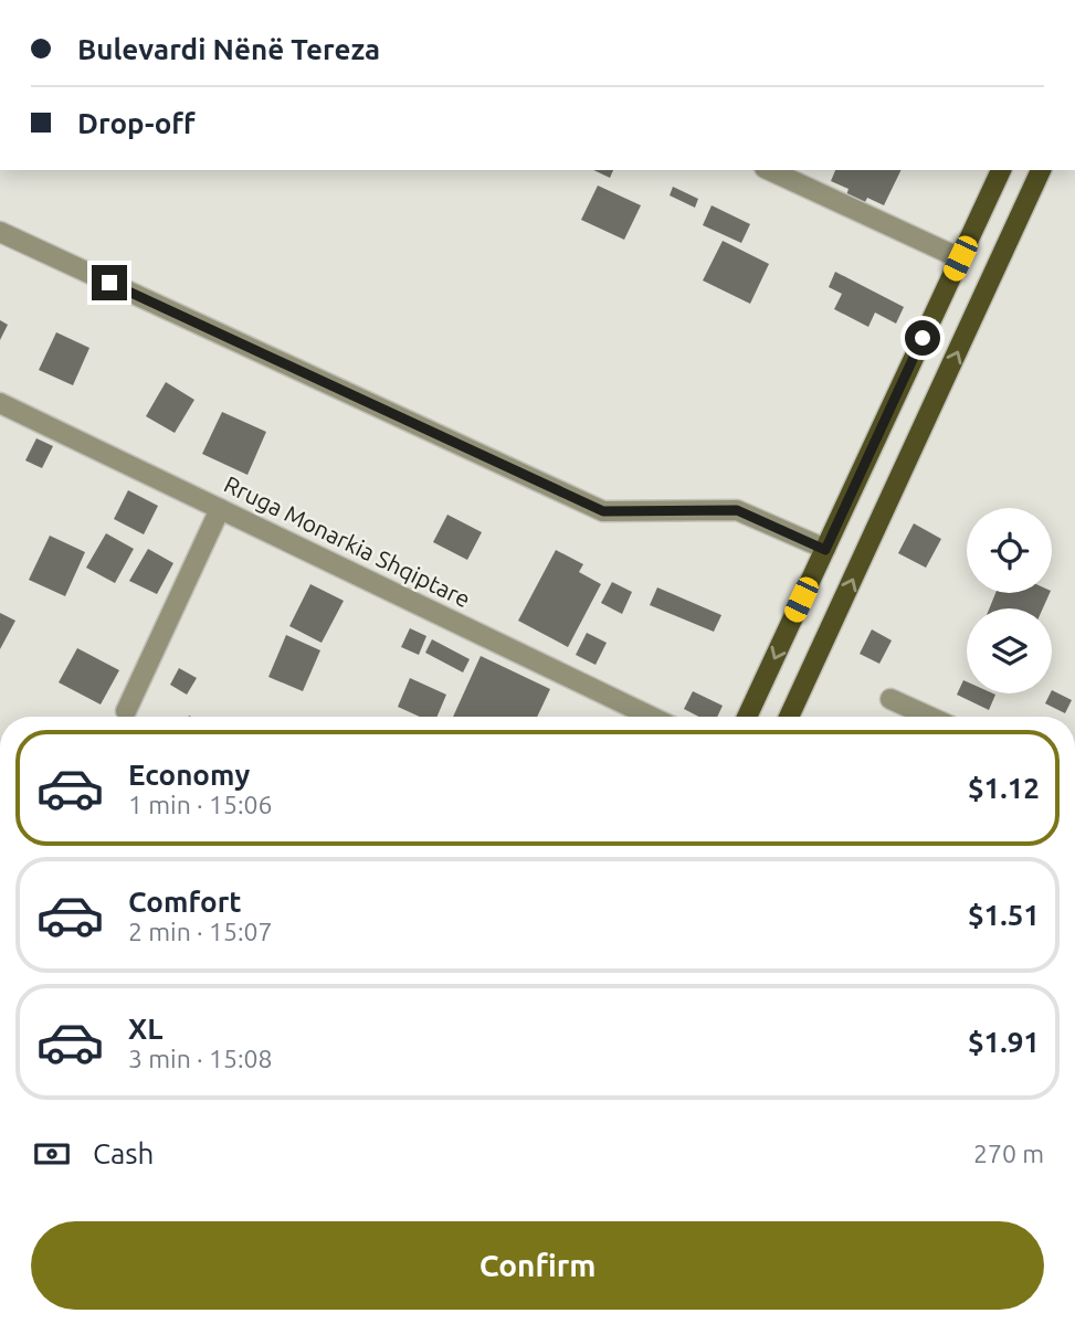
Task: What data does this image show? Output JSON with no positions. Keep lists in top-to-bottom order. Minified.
{"streets":{"street":["Rruga Monarkia Shqiptare"]},"page":{"banner":["Bulevardi Nënë Tereza","Drop-off"],"list":[{"name":"Economy","note":"1 min · 15:06","value":"$1.12"},{"name":"Comfort","note":"2 min · 15:07","value":"$1.51"},{"name":"XL","note":"3 min · 15:08","value":"$1.91"}],"pay":["Cash","270 m"],"buttons":"Confirm"}}
